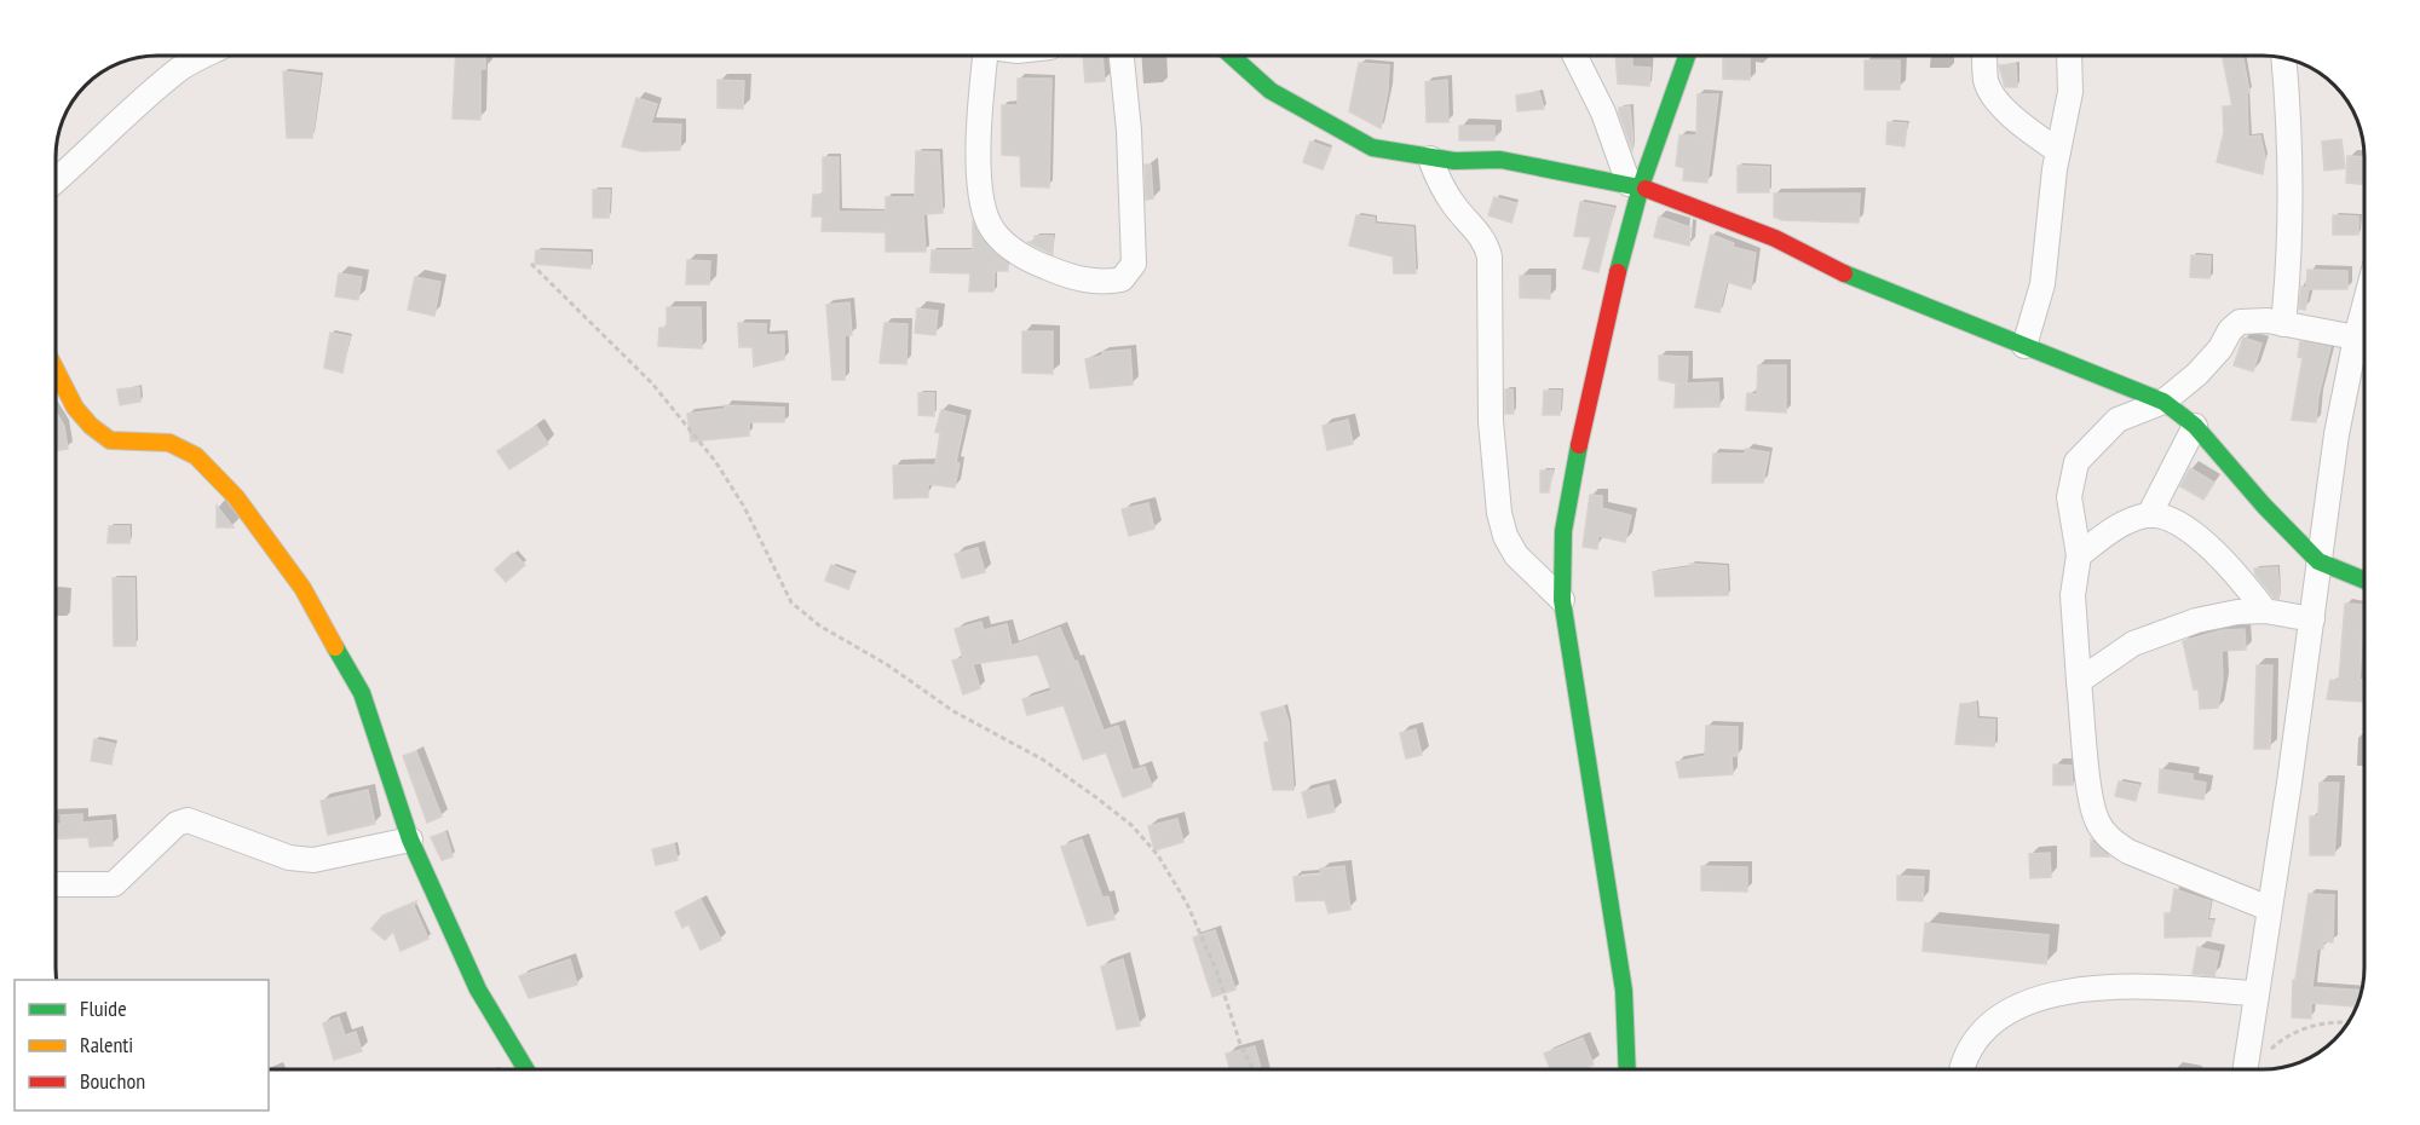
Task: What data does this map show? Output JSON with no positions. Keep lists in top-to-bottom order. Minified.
{"legend":["Fluide","Ralenti","Bouchon"]}
